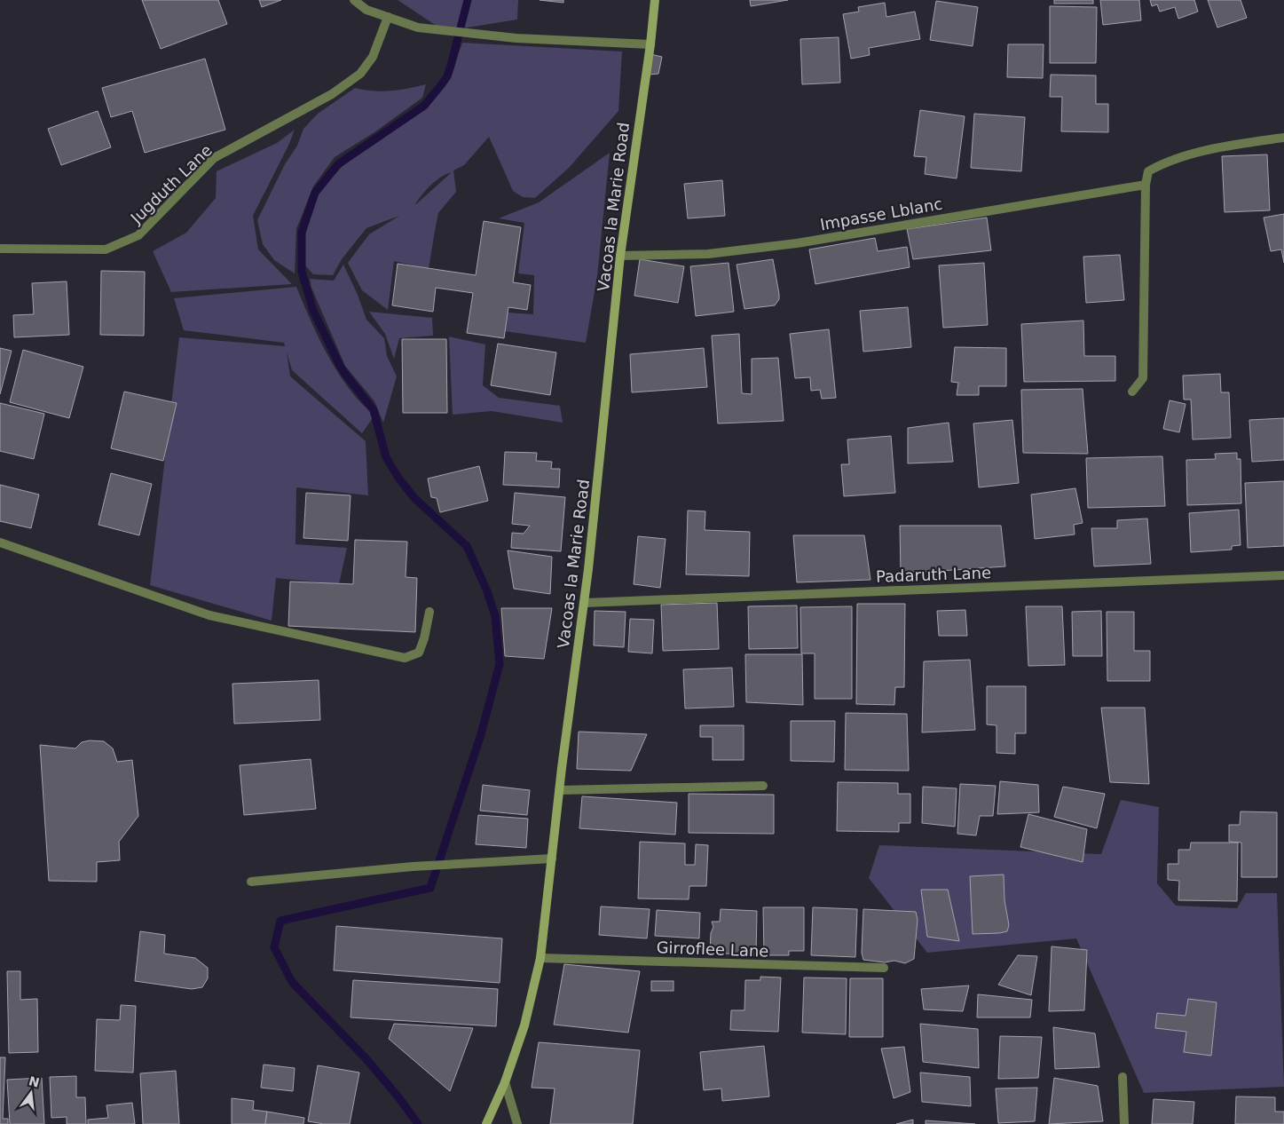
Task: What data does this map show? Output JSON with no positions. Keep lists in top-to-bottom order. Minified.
{"streets":{"main road":["Vacoas la Marie Road"],"street":["Jugduth Lane","Impasse Lblanc","Padaruth Lane","Girroflee Lane"]},"crossings":[["Vacoas la Marie Road","Impasse Lblanc"],["Vacoas la Marie Road","Padaruth Lane"],["Vacoas la Marie Road","Girroflee Lane"]],"north":"top"}
